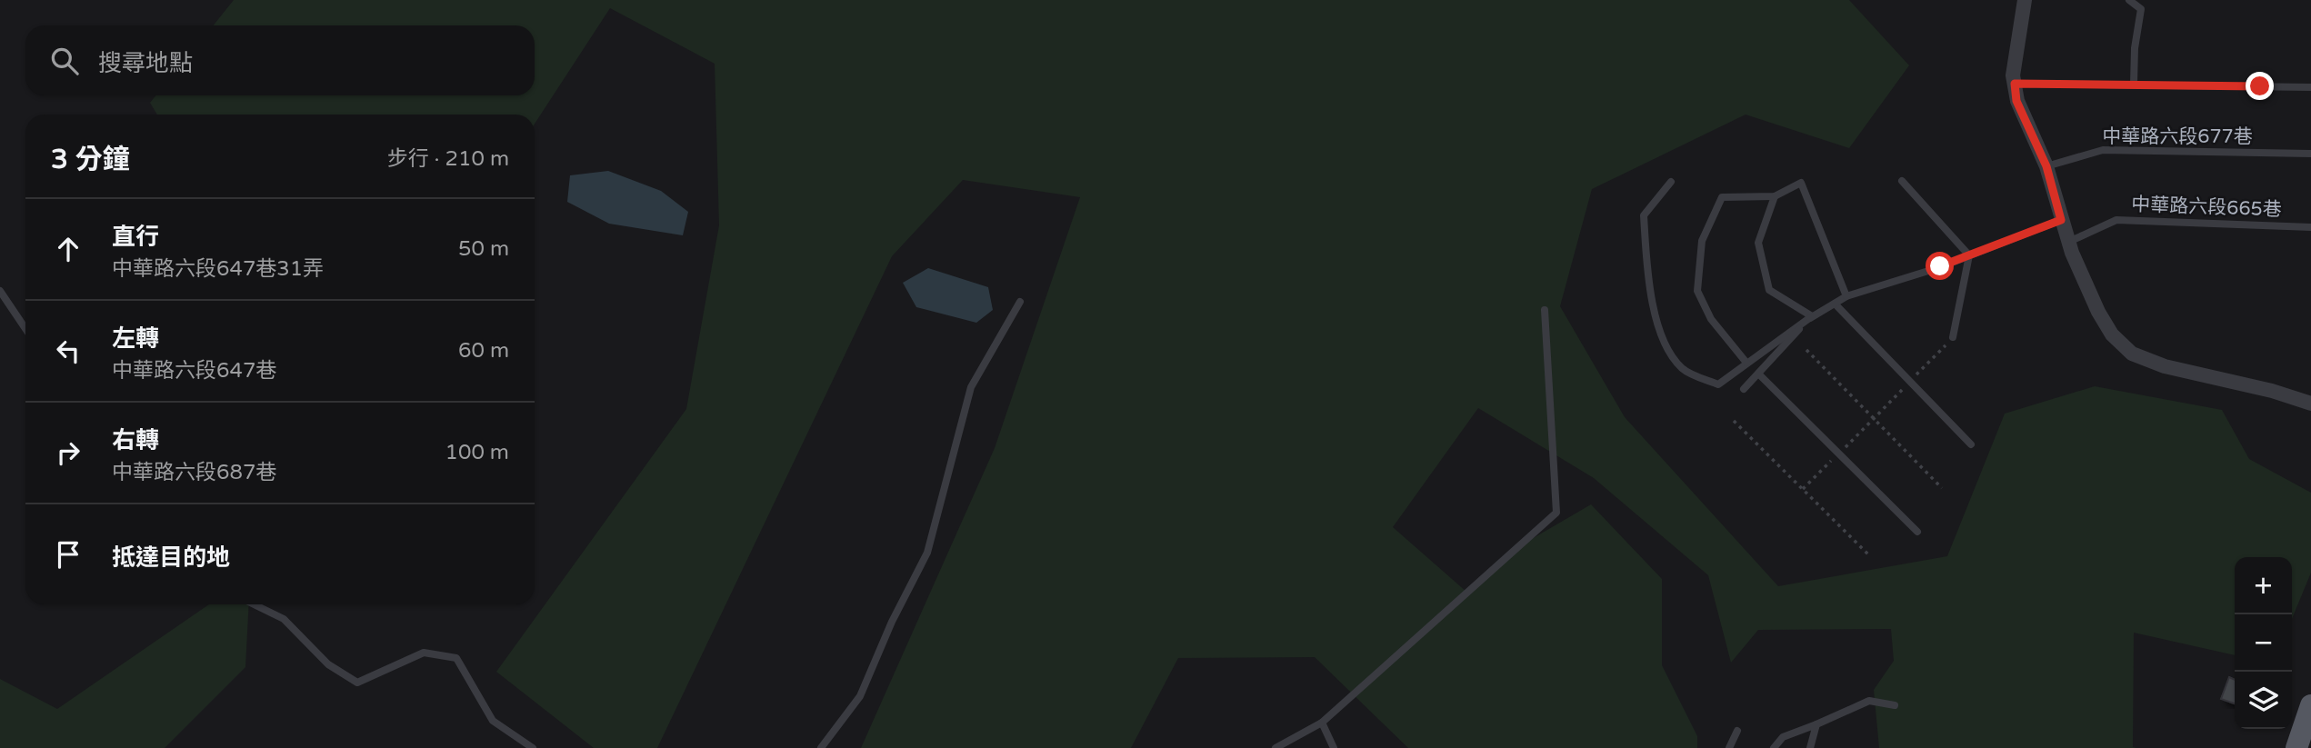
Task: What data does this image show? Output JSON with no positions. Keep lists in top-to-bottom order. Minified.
{"streets":{"lane":["中華路六段677巷","中華路六段665巷"]},"page":{"search":"搜尋地點","heading":["3 分鐘","步行 · 210 m"],"list":[["直行","中華路六段647巷31弄","50 m"],["左轉","中華路六段647巷","60 m"],["右轉","中華路六段687巷","100 m"],"抵達目的地"],"map_buttons":["+","−"]}}
